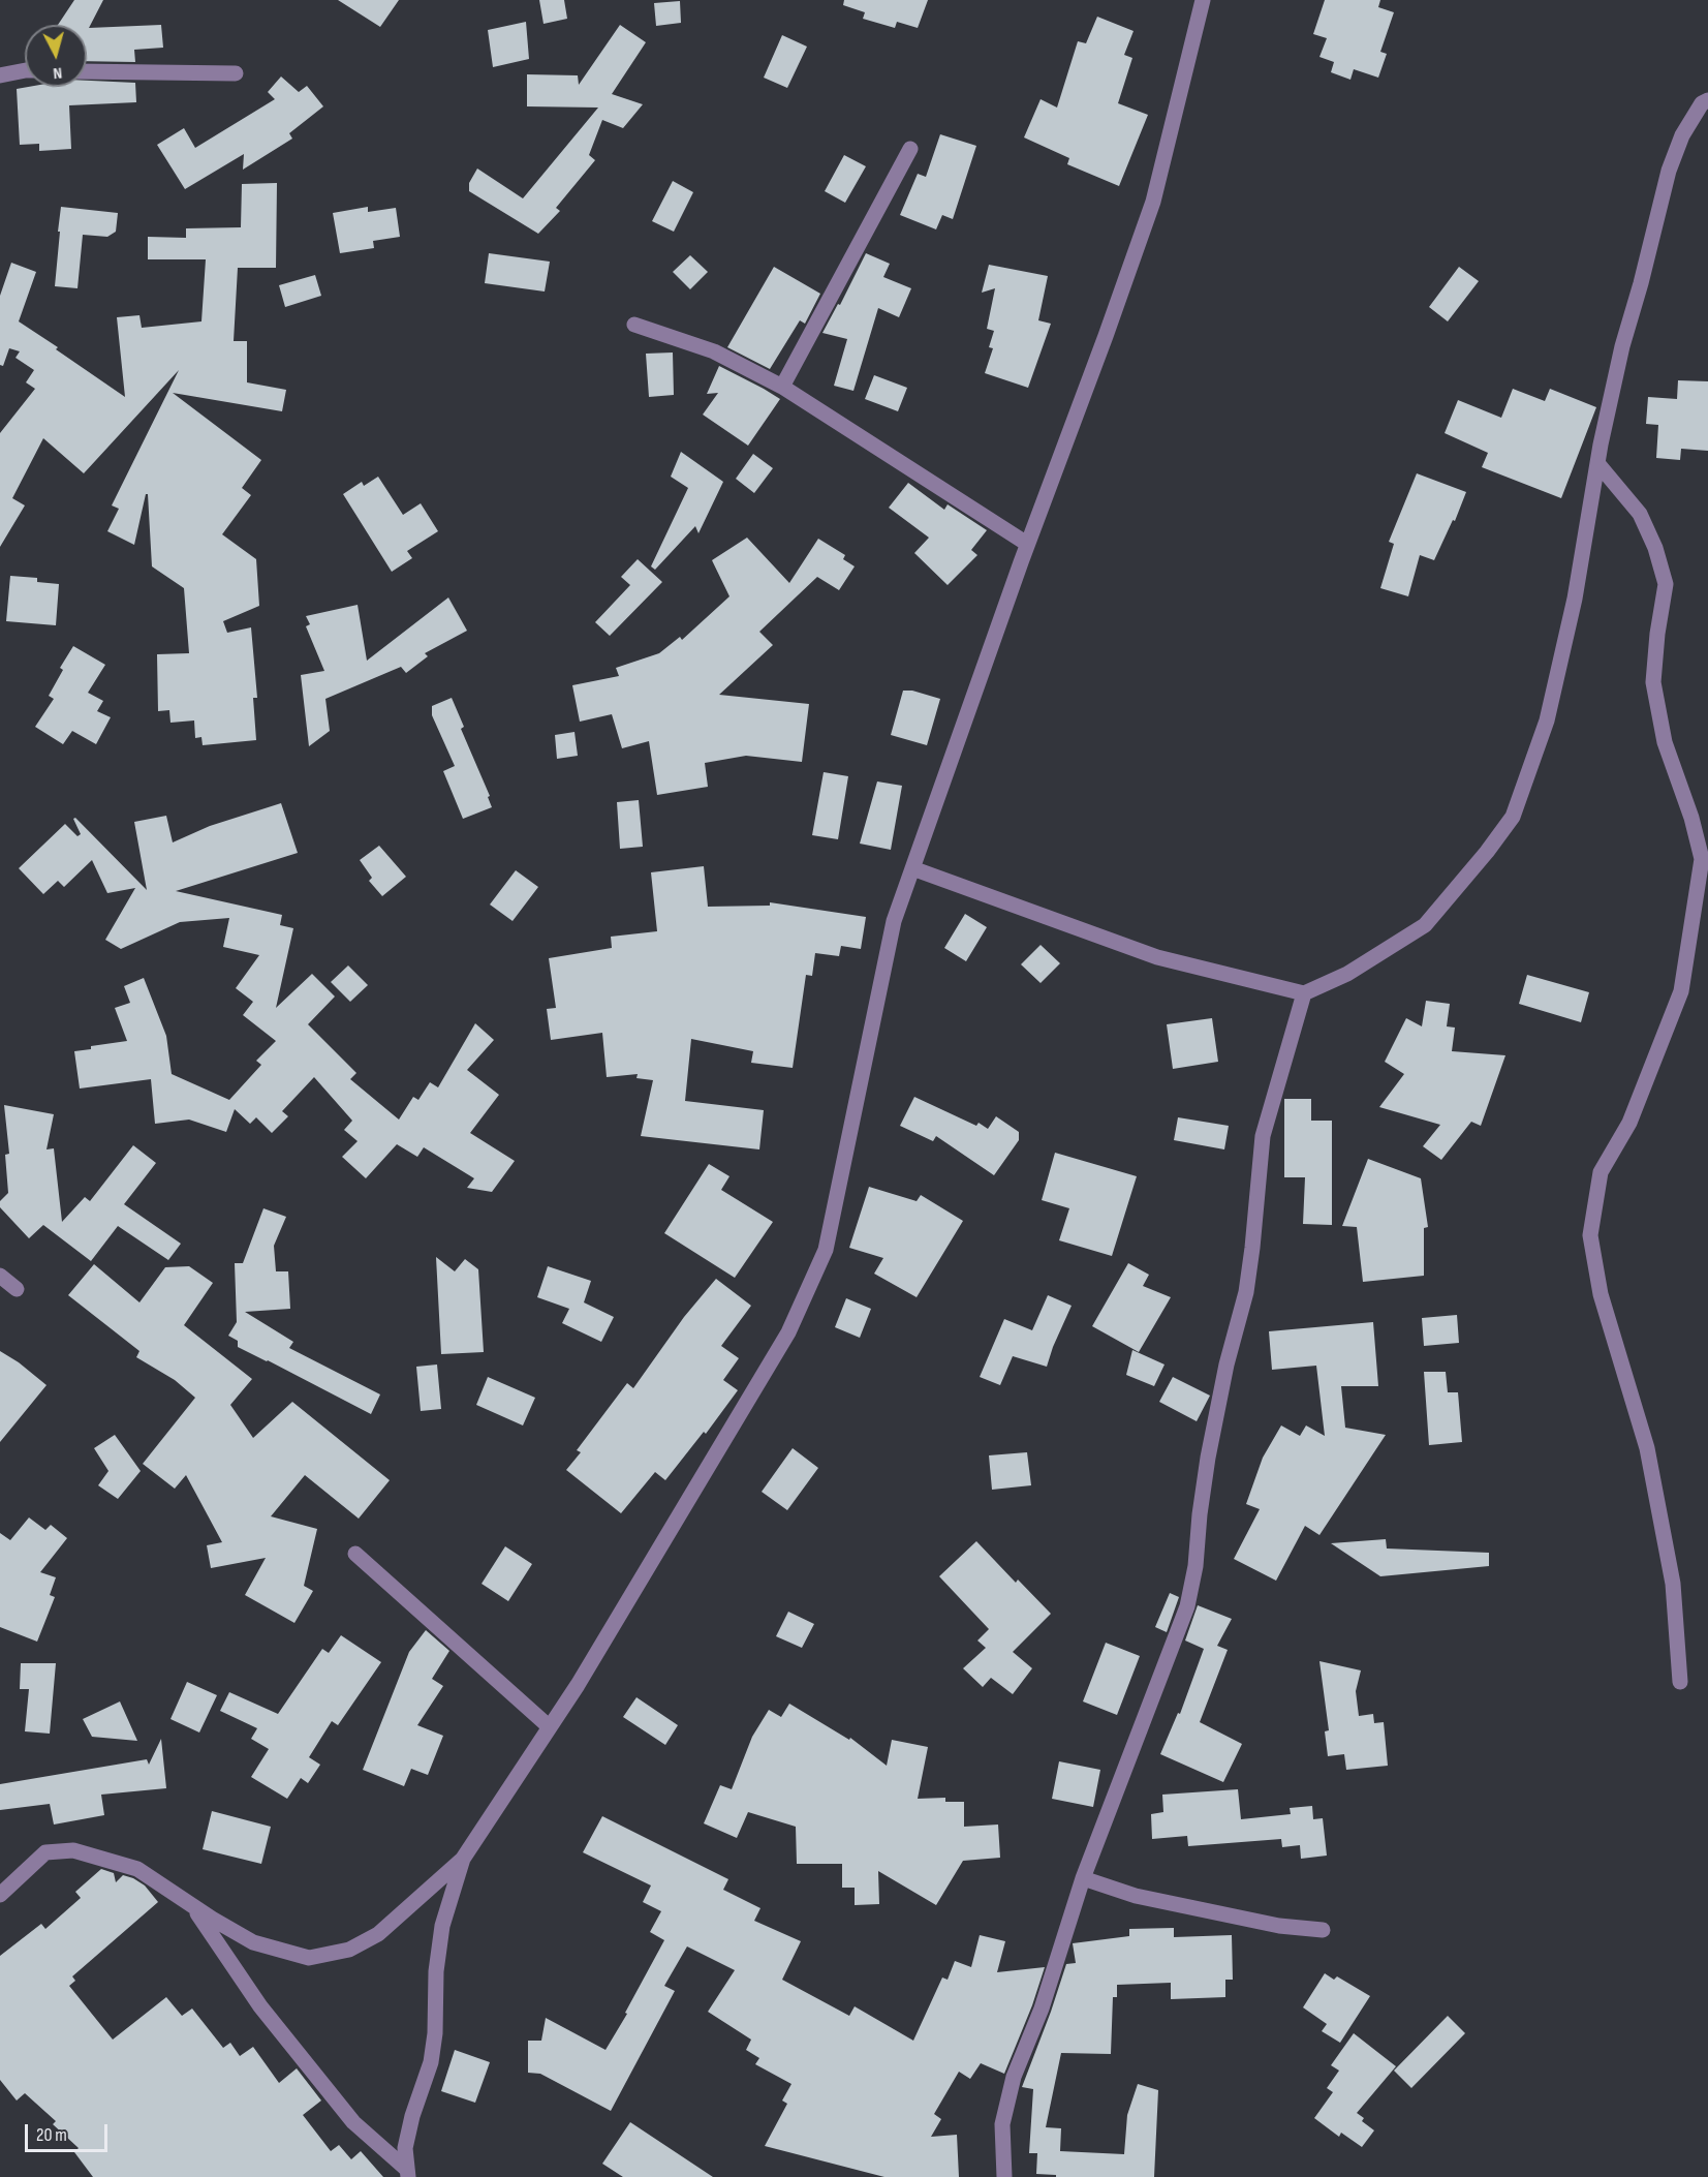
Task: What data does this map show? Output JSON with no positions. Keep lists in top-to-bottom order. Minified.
{"scale_bar":"20 m","north":"bottom"}
